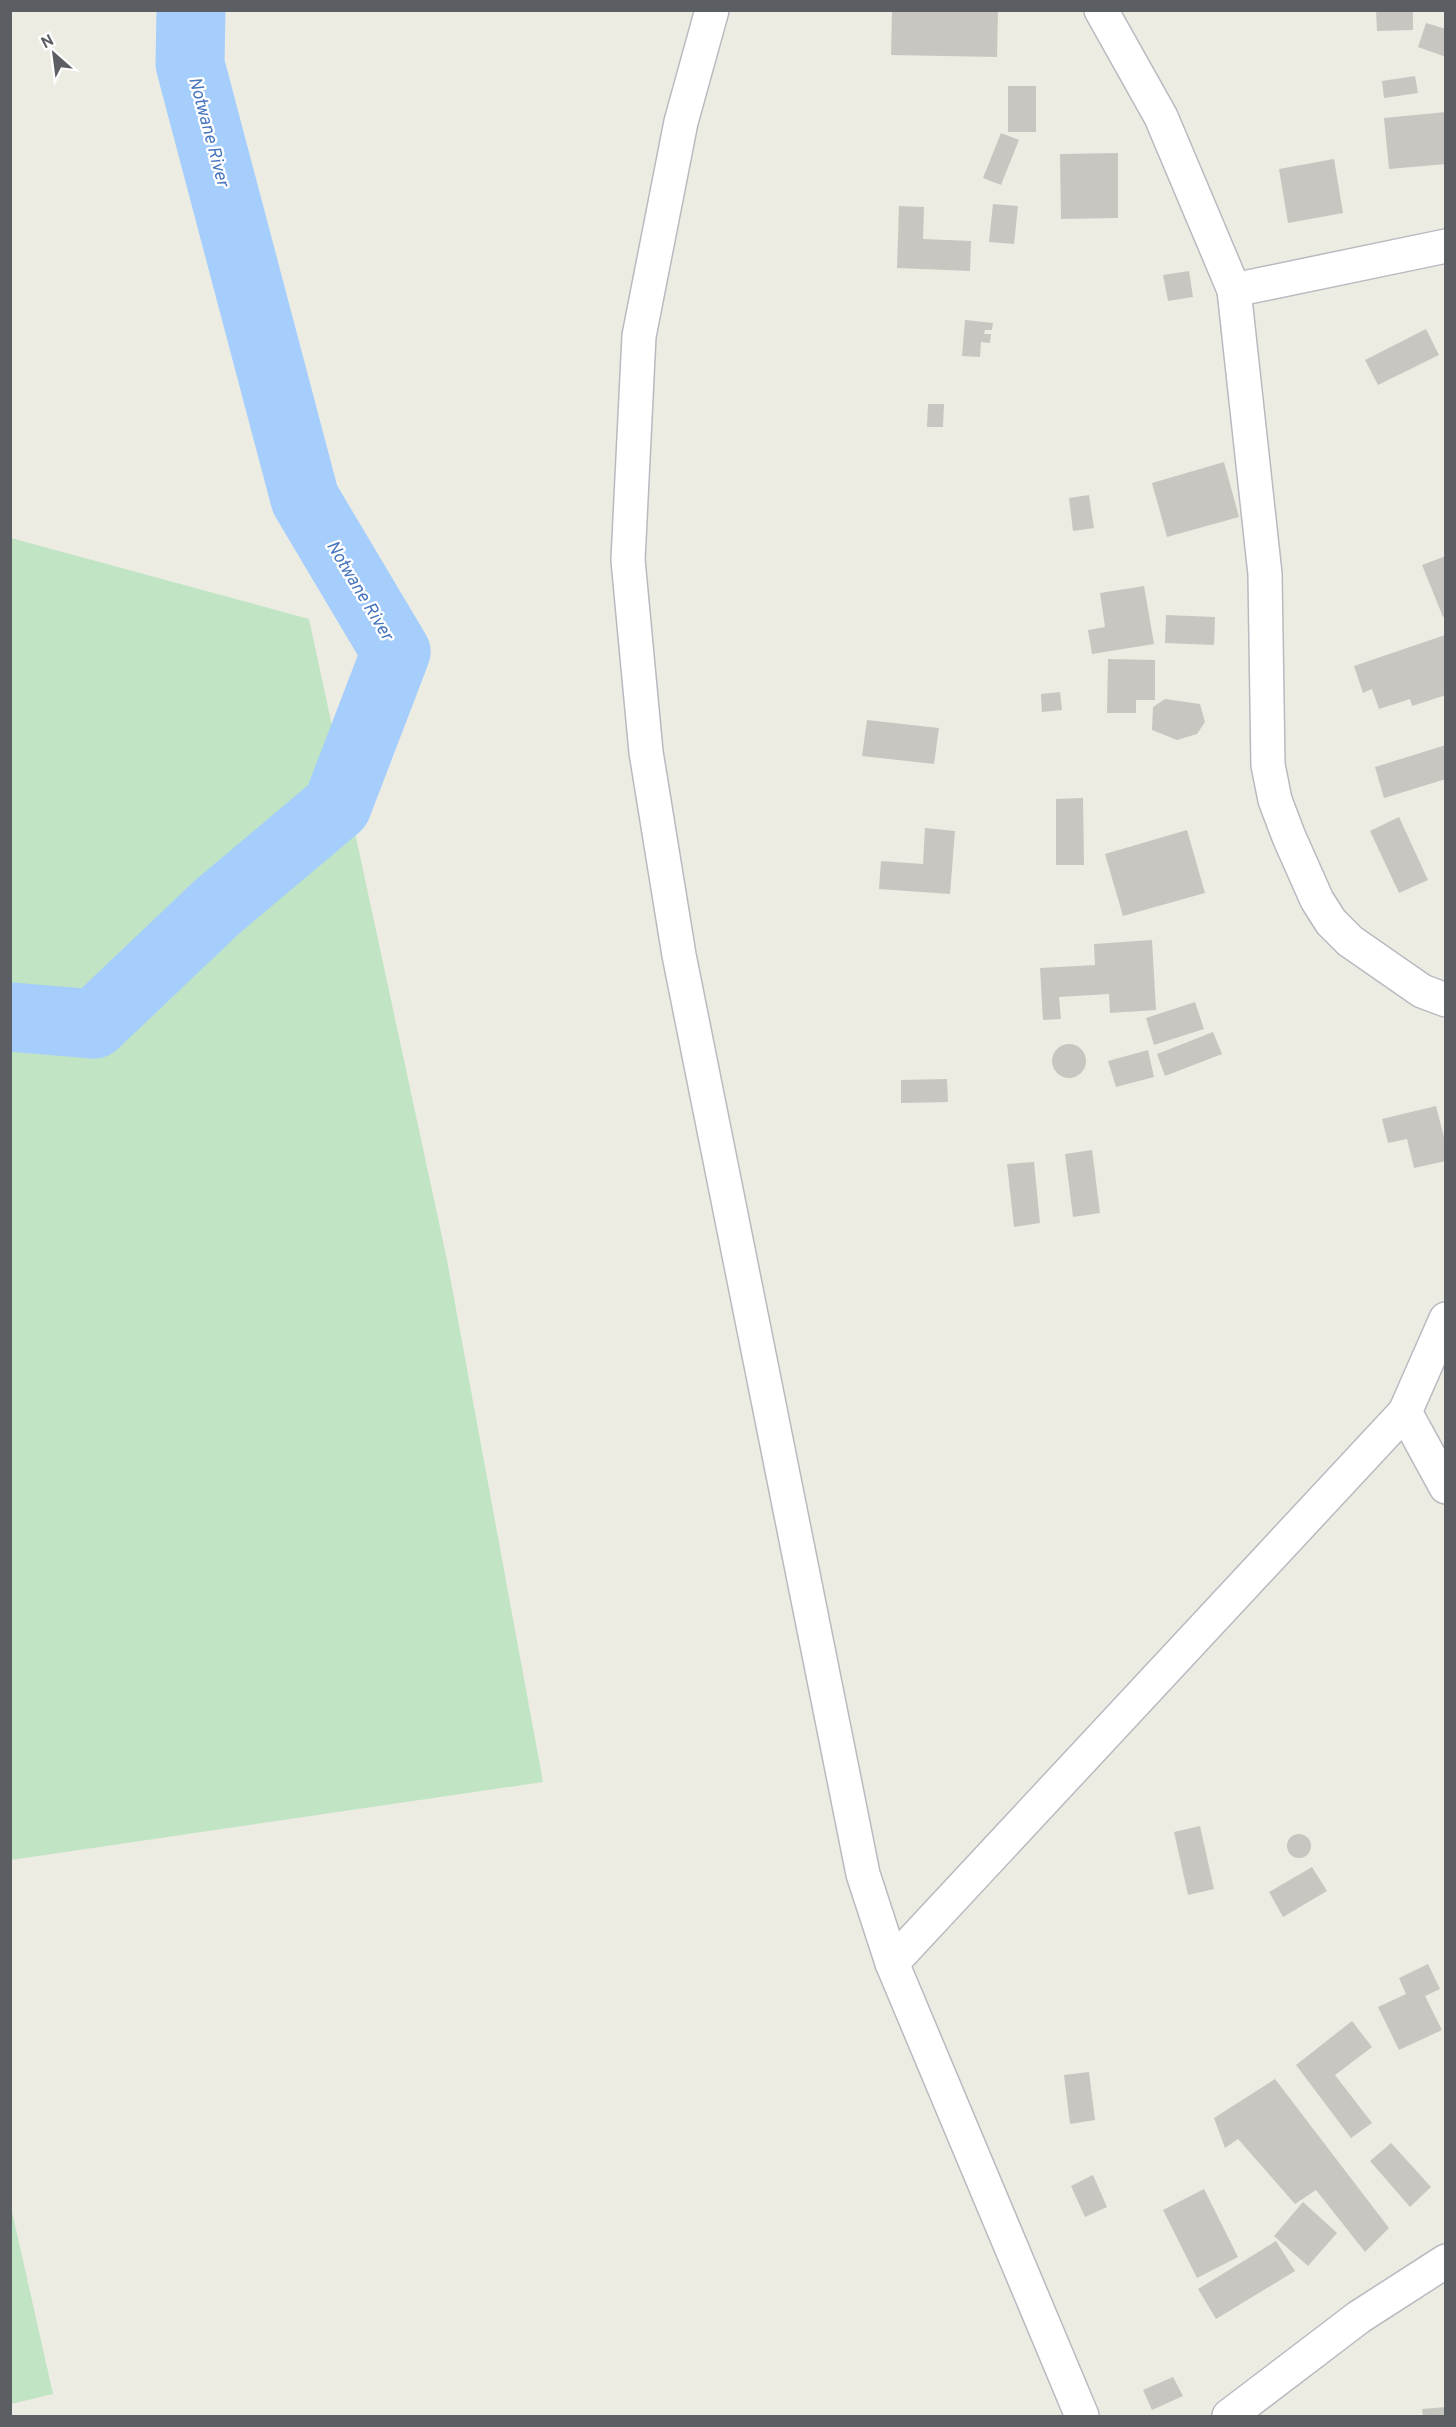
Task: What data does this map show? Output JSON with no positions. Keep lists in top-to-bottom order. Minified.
{"water":["Notwane River"],"north":"top left"}
